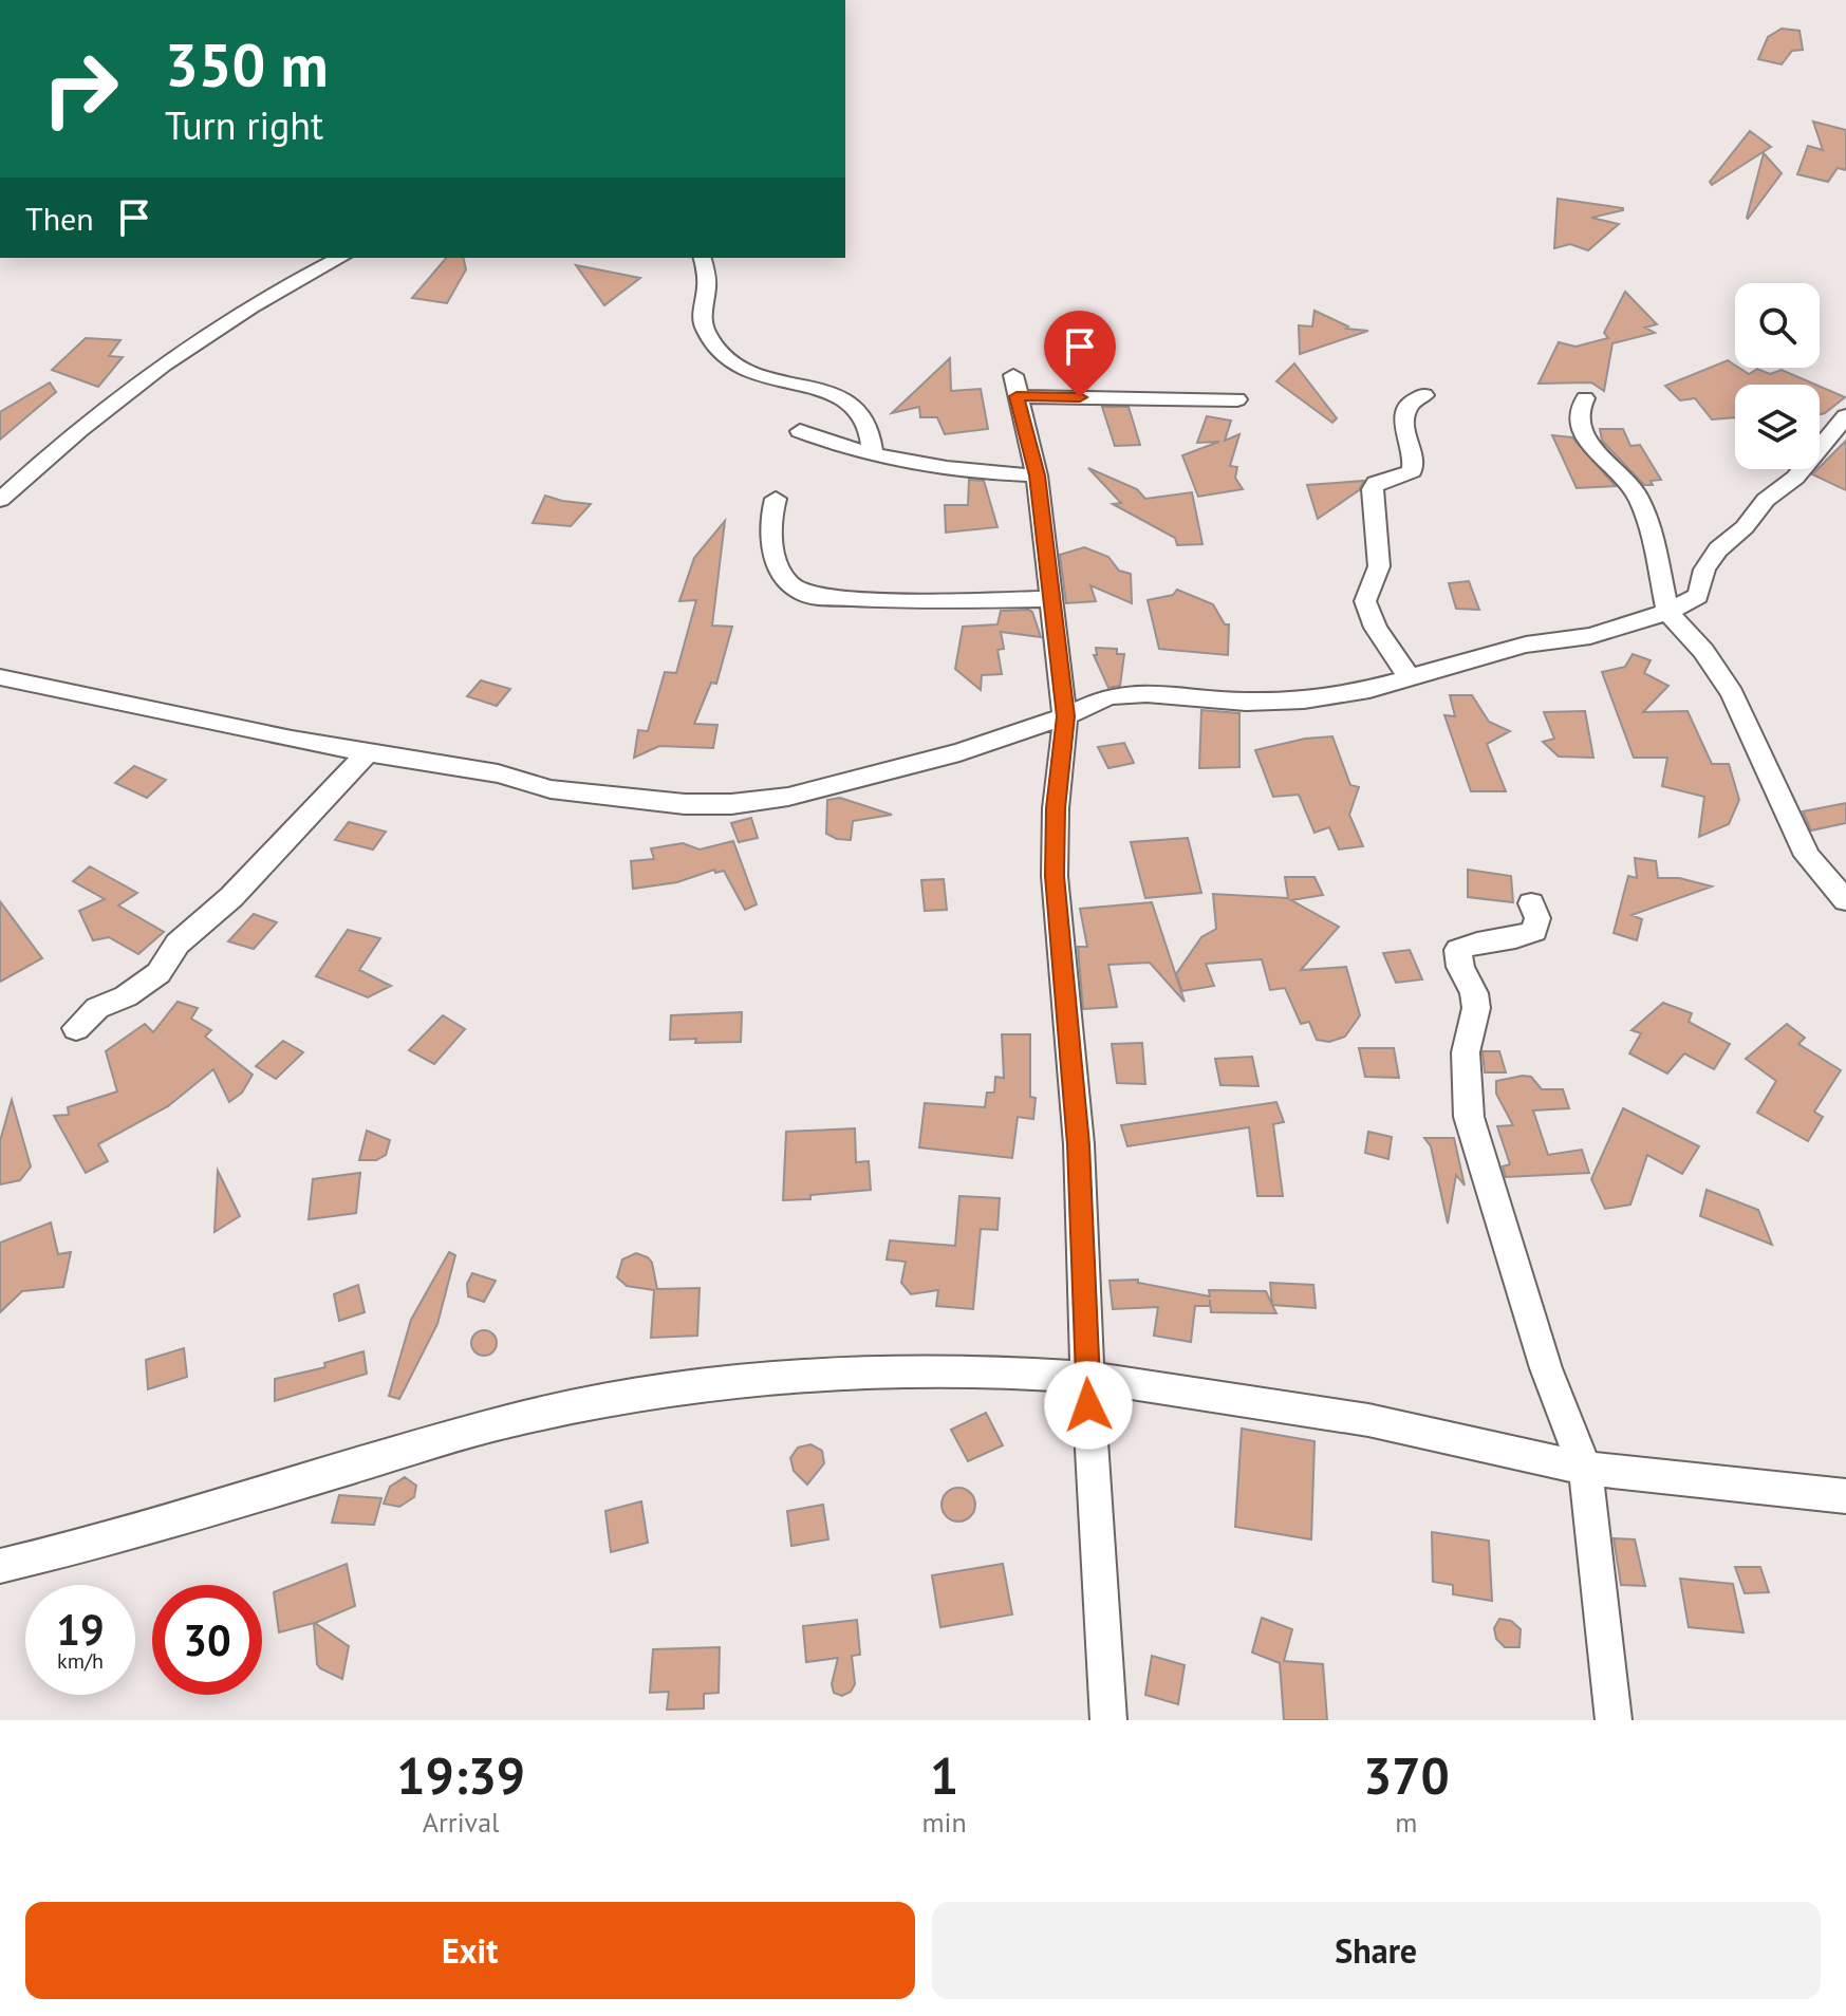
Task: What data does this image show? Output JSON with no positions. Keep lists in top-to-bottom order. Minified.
{"page":{"turn":["350 m","Turn right"],"then":"Then","speed":"19 km/h","limit":"30","eta":["19:39","Arrival","1","min","370","m"],"buttons":["Exit","Share"]}}
